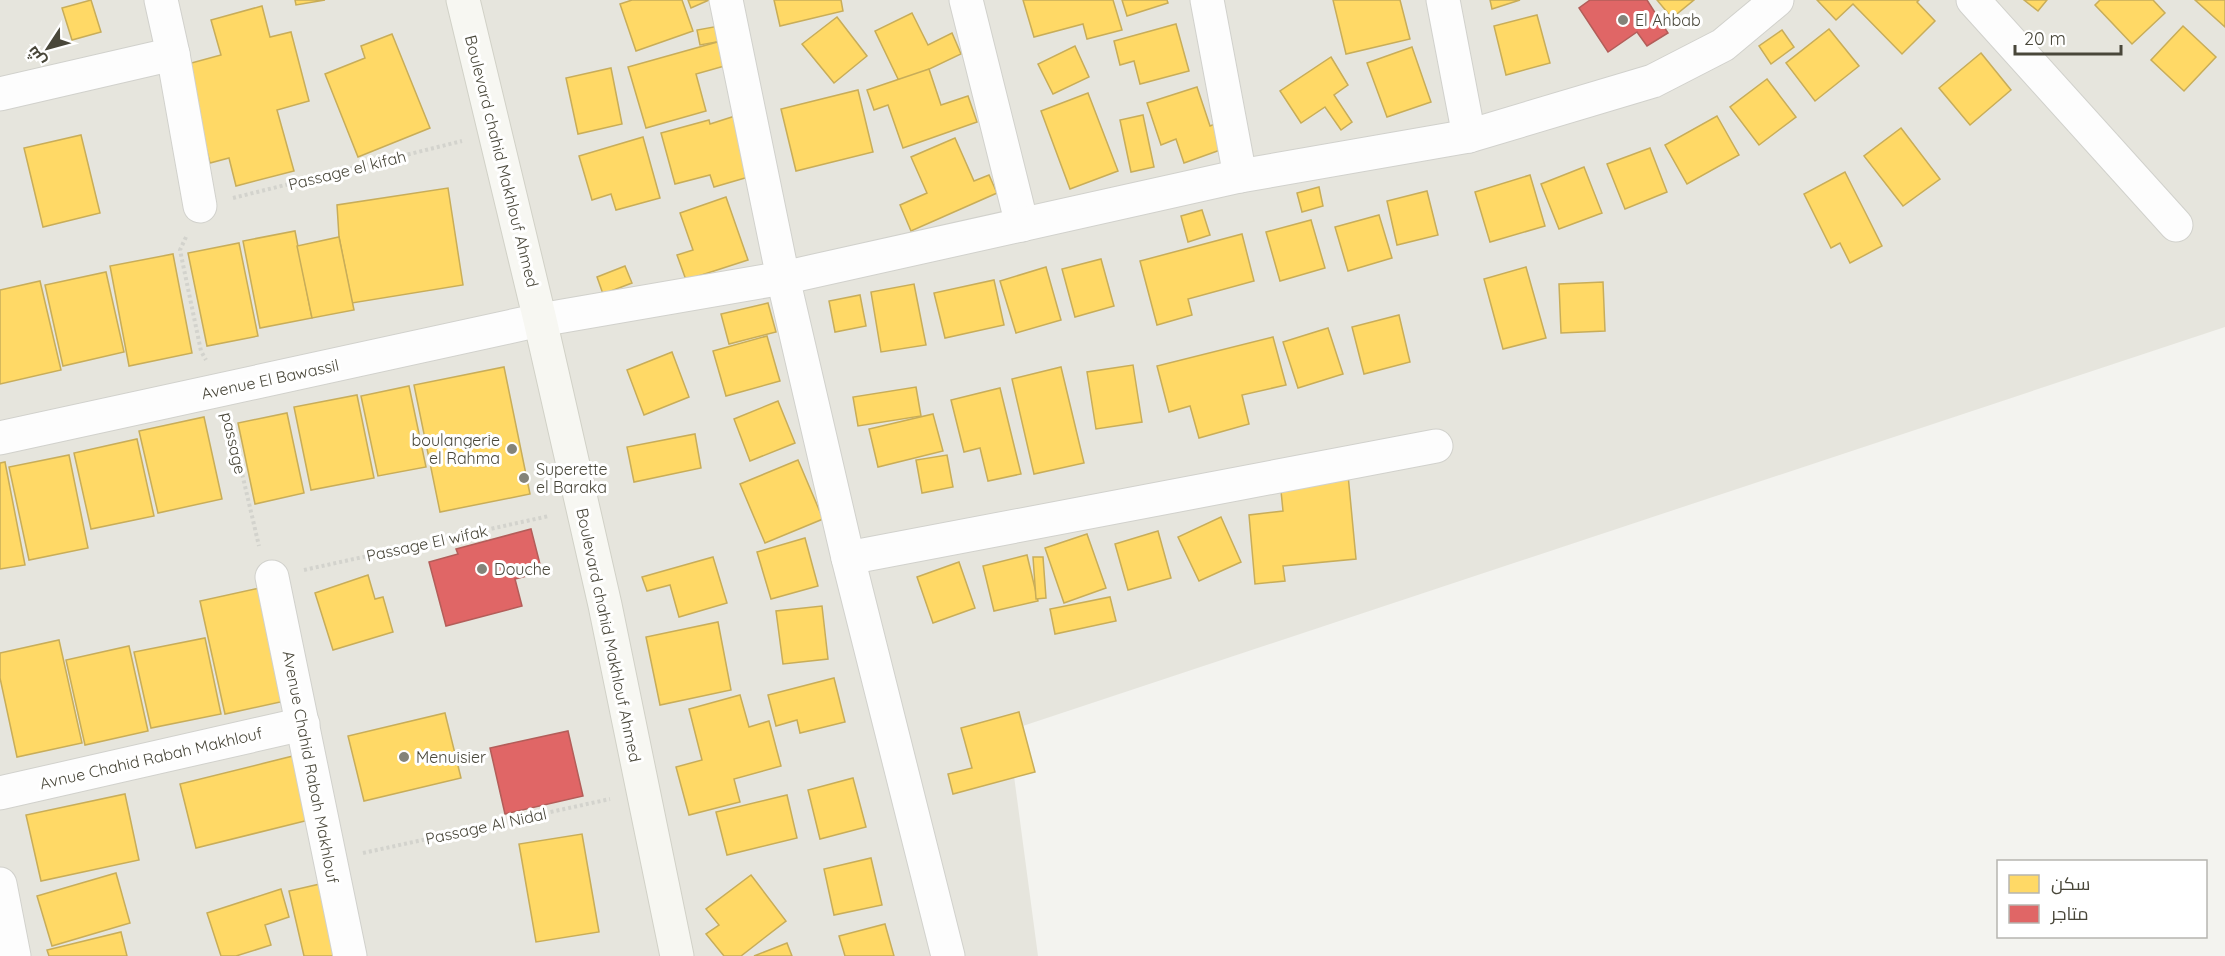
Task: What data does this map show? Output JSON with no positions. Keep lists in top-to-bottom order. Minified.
{"streets":{"main road":["Boulevard chahid Makhlouf Ahmed"],"street":["Avenue El Bawassil","Avnue Chahid Rabah Makhlouf","Avenue Chahid Rabah Makhlouf"],"path":["Passage el kifah","passage","Passage El wifak","Passage Al Nidal"]},"crossings":[["Boulevard chahid Makhlouf Ahmed","Passage el kifah"],["Boulevard chahid Makhlouf Ahmed","Avenue El Bawassil"],["Boulevard chahid Makhlouf Ahmed","Passage El wifak"],["Boulevard chahid Makhlouf Ahmed","Passage Al Nidal"],["Passage el kifah","passage"],["Avenue El Bawassil","passage"],["passage","Passage El wifak"],["passage","Avenue Chahid Rabah Makhlouf"],["Passage El wifak","Avenue Chahid Rabah Makhlouf"],["Avnue Chahid Rabah Makhlouf","Avenue Chahid Rabah Makhlouf"],["Avenue Chahid Rabah Makhlouf","Passage Al Nidal"]],"places":["El Ahbab","boulangerie el Rahma","Superette el Baraka","Douche","Menuisier"],"legend":["سكن","متاجر"],"scale_bar":"20 m","north":"bottom left"}
